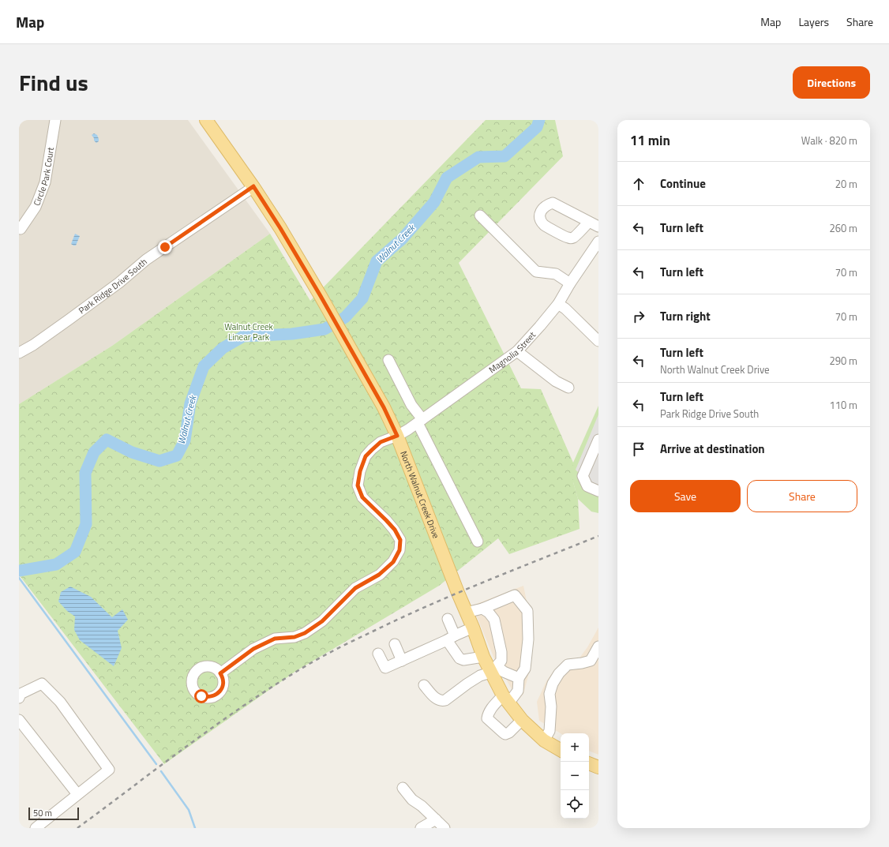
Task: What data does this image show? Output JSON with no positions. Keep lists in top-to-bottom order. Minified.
{"streets":{"main road":["North Walnut Creek Drive"],"street":["Circle Park Court","Park Ridge Drive South","Magnolia Street"]},"crossings":[["Park Ridge Drive South","North Walnut Creek Drive"],["Magnolia Street","North Walnut Creek Drive"]],"water":["Walnut Creek"],"parks":["Walnut Creek Linear Park"],"scale_bar":"50 m","page":{"header":"Map","nav":["Map","Layers","Share"],"title":"Find us","buttons":["Directions",["Save","Share"]],"heading":["11 min","Walk · 820 m"],"list":[["Continue","20 m"],["Turn left","260 m"],["Turn left","70 m"],["Turn right","70 m"],["Turn left","North Walnut Creek Drive","290 m"],["Turn left","Park Ridge Drive South","110 m"],"Arrive at destination"],"map_buttons":["+","−"],"scale":"50 m"}}
